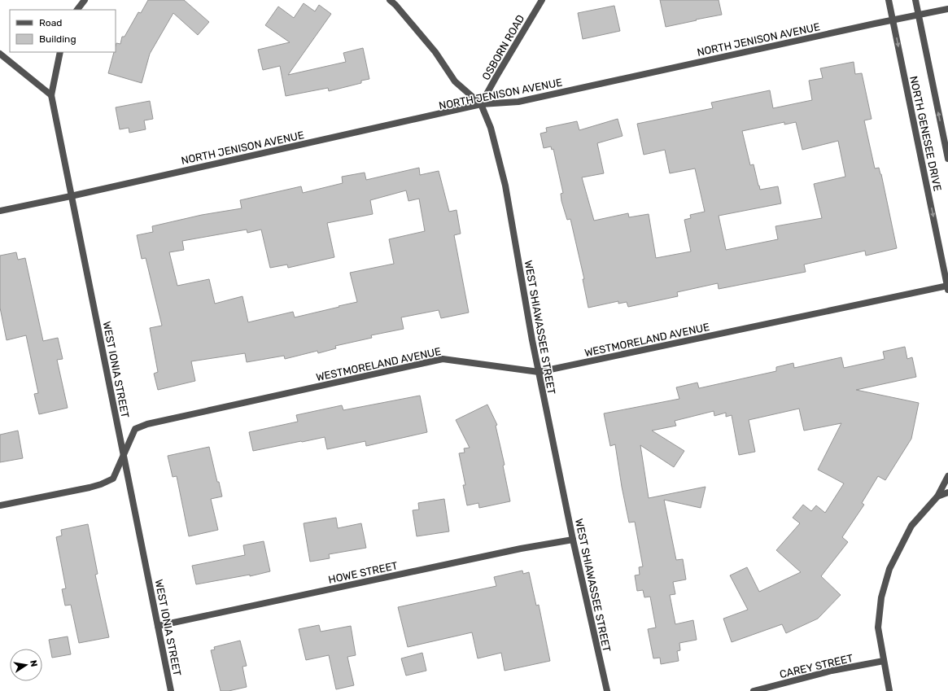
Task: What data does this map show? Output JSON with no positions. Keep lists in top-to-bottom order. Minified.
{"streets":{"street":["NORTH JENISON AVENUE","OSBORN ROAD","NORTH GENESEE DRIVE","WEST SHIAWASSEE STREET","WESTMORELAND AVENUE","WEST IONIA STREET","HOWE STREET","CAREY STREET"]},"crossings":[["NORTH JENISON AVENUE","OSBORN ROAD"],["NORTH JENISON AVENUE","NORTH GENESEE DRIVE"],["NORTH JENISON AVENUE","WEST SHIAWASSEE STREET"],["NORTH JENISON AVENUE","WEST IONIA STREET"],["OSBORN ROAD","WEST SHIAWASSEE STREET"],["NORTH GENESEE DRIVE","WESTMORELAND AVENUE"],["WEST SHIAWASSEE STREET","WESTMORELAND AVENUE"],["WEST SHIAWASSEE STREET","HOWE STREET"],["WESTMORELAND AVENUE","WEST IONIA STREET"],["WEST IONIA STREET","HOWE STREET"]],"legend":["Road","Building"],"north":"right"}
